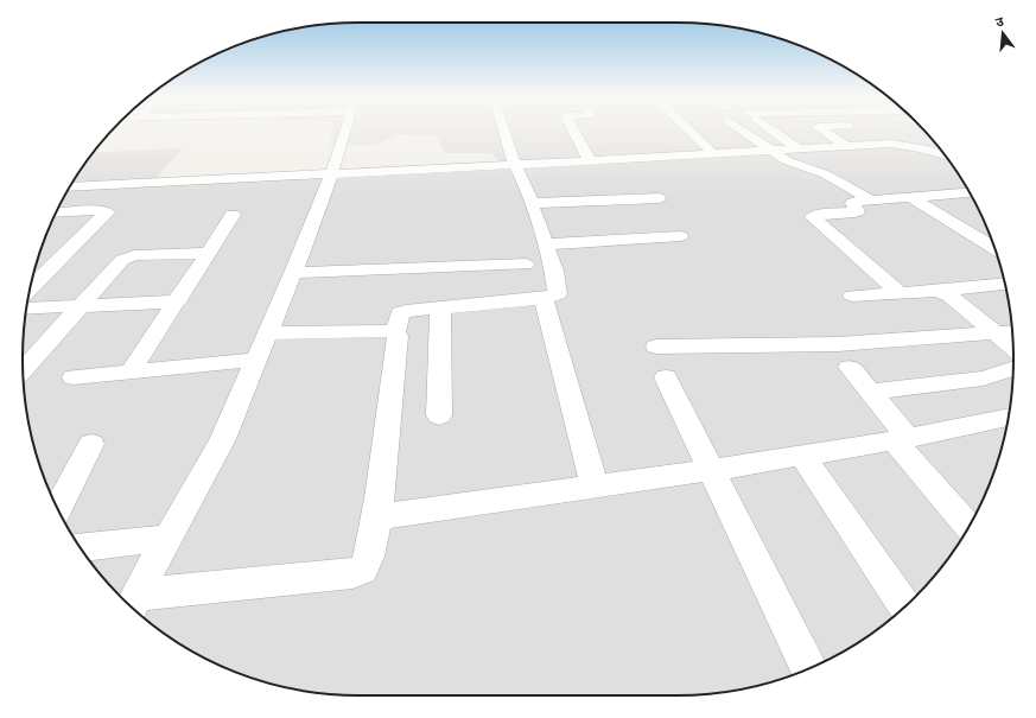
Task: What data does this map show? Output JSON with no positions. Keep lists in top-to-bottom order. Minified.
{"north":"top"}
